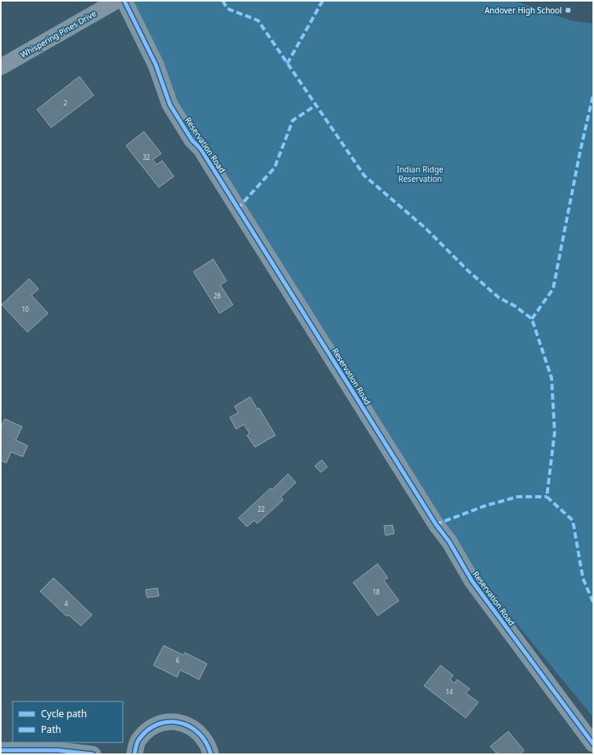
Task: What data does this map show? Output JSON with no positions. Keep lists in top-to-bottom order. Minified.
{"streets":{"street":["Whispering Pines Drive","Reservation Road"]},"parks":["Indian Ridge Reservation"],"places":["Andover High School"],"house_numbers":["2","32","28","10","22","18","4","6","14"],"legend":["Cycle path","Path"]}
